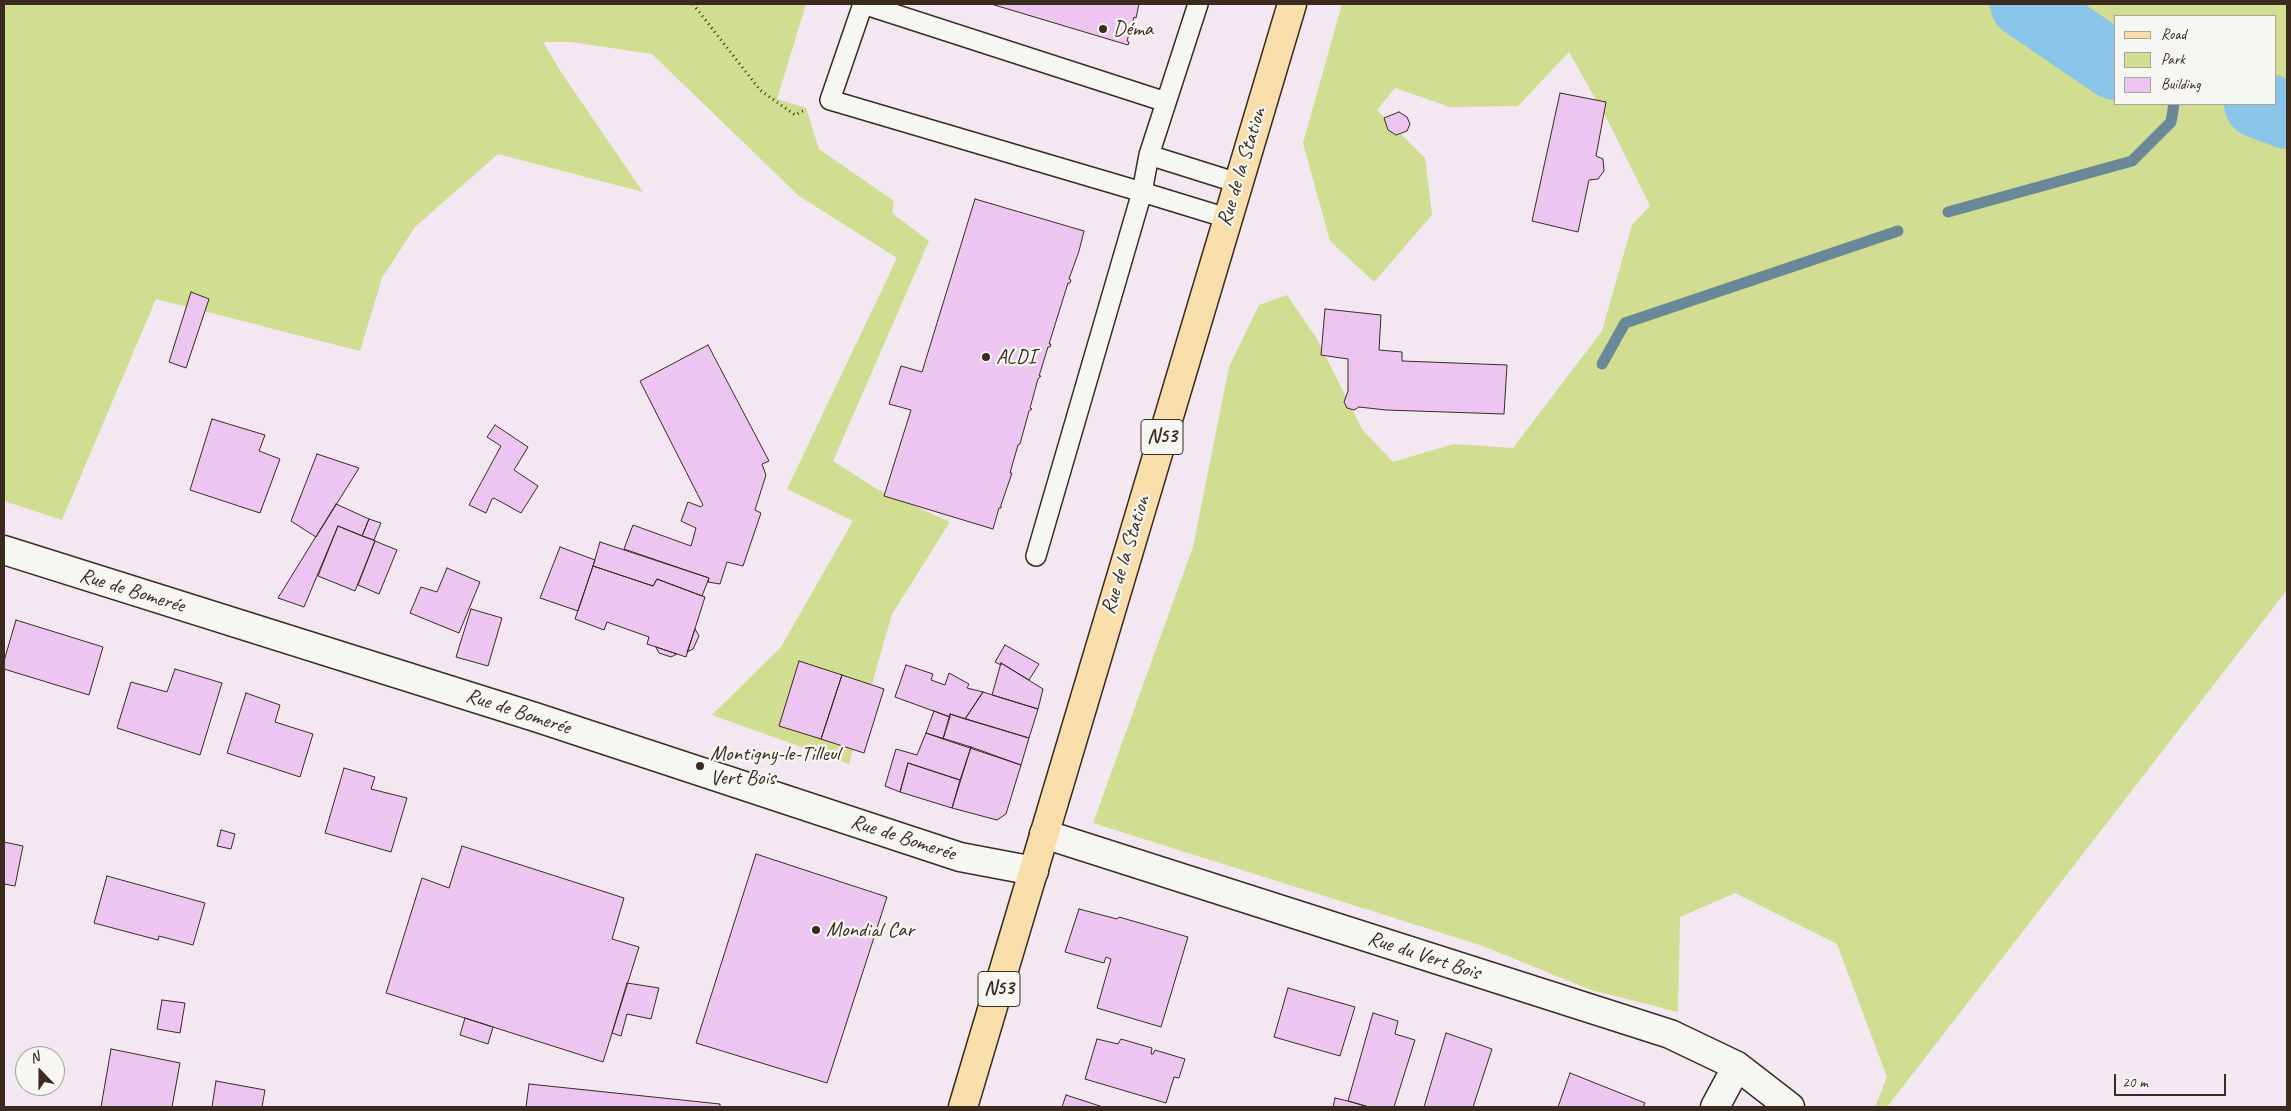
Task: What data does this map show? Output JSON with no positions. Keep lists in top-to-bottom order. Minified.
{"streets":{"main road":["Rue de la Station","N53","Rue de Bomerée","Rue du Vert Bois"]},"crossings":[["Rue de la Station","Rue de Bomerée"],["Rue de la Station","Rue du Vert Bois"]],"places":["Déma","ALDI","Montigny-le-Tilleul Vert Bois","Mondial Car"],"legend":["Road","Park","Building"],"scale_bar":"20 m","north":"top"}
